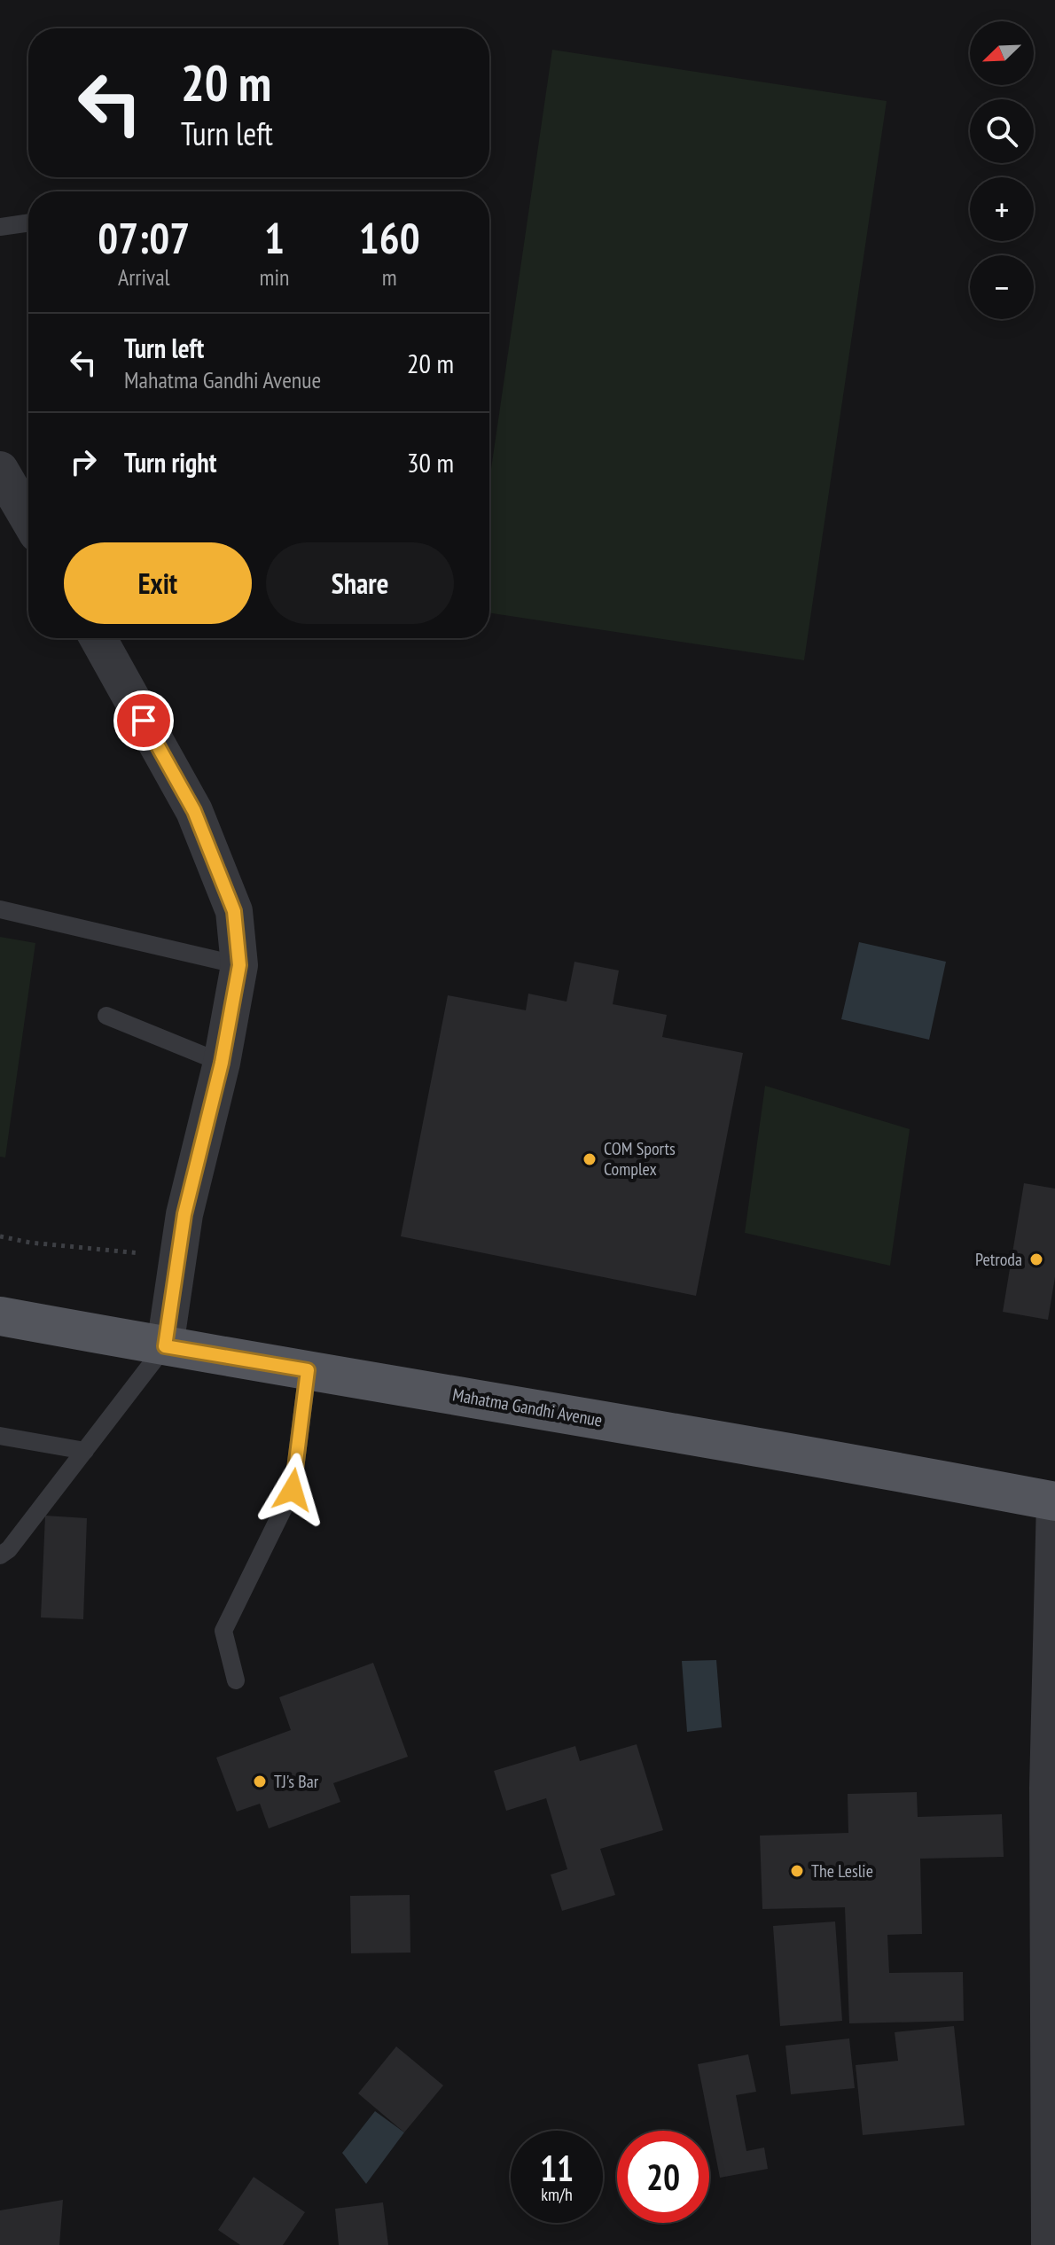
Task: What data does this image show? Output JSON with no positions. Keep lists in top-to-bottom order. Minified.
{"streets":{"main road":["Mahatma Gandhi Avenue"]},"places":["COM Sports Complex","Petroda","TJ's Bar","The Leslie"],"north":"bottom left","page":{"map_buttons":["+","−"],"turn":["20 m","Turn left"],"eta":["07:07","Arrival","1","min","160","m"],"list":[{"name":"Turn left","note":"Mahatma Gandhi Avenue","value":"20 m"},{"name":"Turn right","value":"30 m"}],"buttons":["Exit","Share"],"speed":"11 km/h","limit":"20"}}
